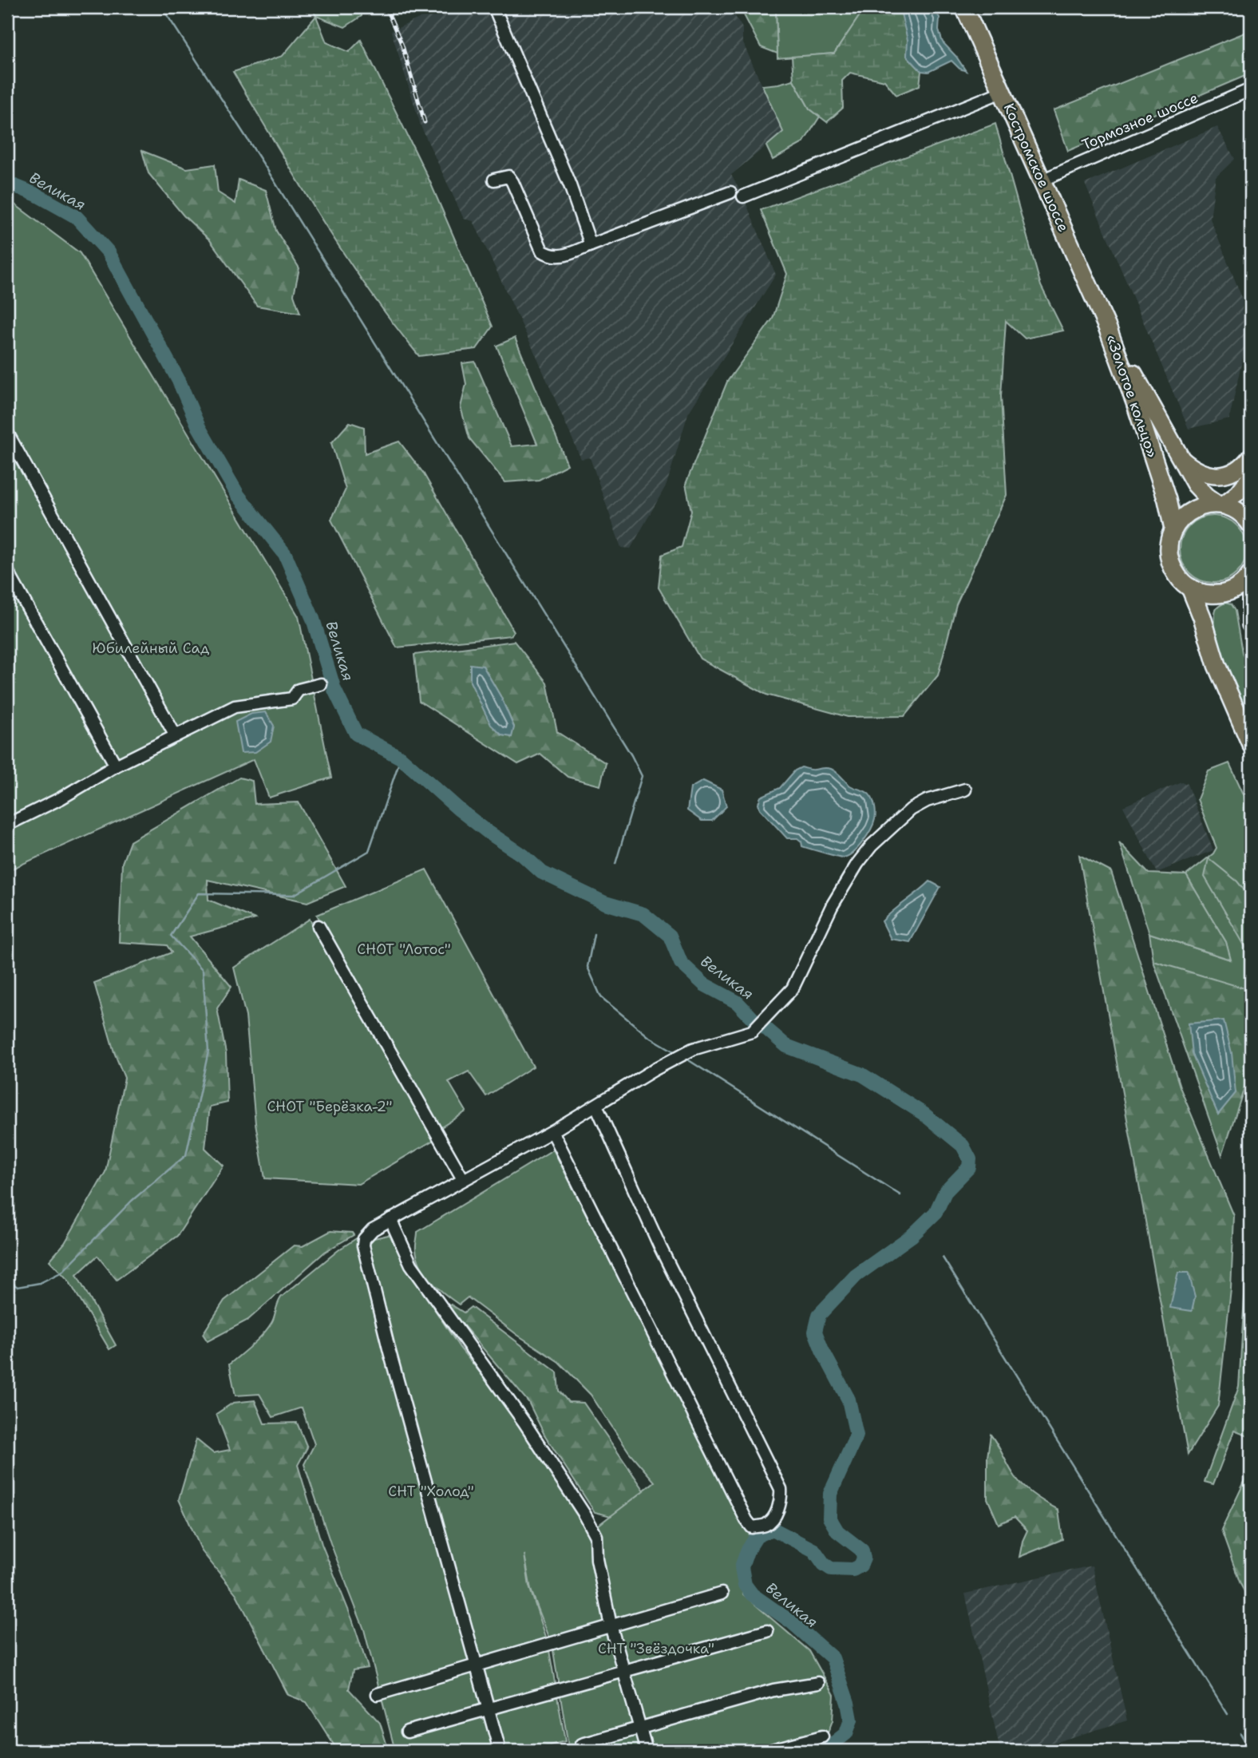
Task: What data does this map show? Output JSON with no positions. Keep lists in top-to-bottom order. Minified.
{"streets":{"highway":["Костромское шоссе","«Золотое кольцо»"],"street":["Тормозное шоссе"]},"crossings":[["Тормозное шоссе","Костромское шоссе"],["Костромское шоссе","«Золотое кольцо»"]],"water":["Великая"],"parks":["Юбилейный Сад","СНОТ \"Лотос\"","СНОТ \"Берёзка-2\"","СНТ \"Холод\"","СНТ \"Звёздочка\""]}
